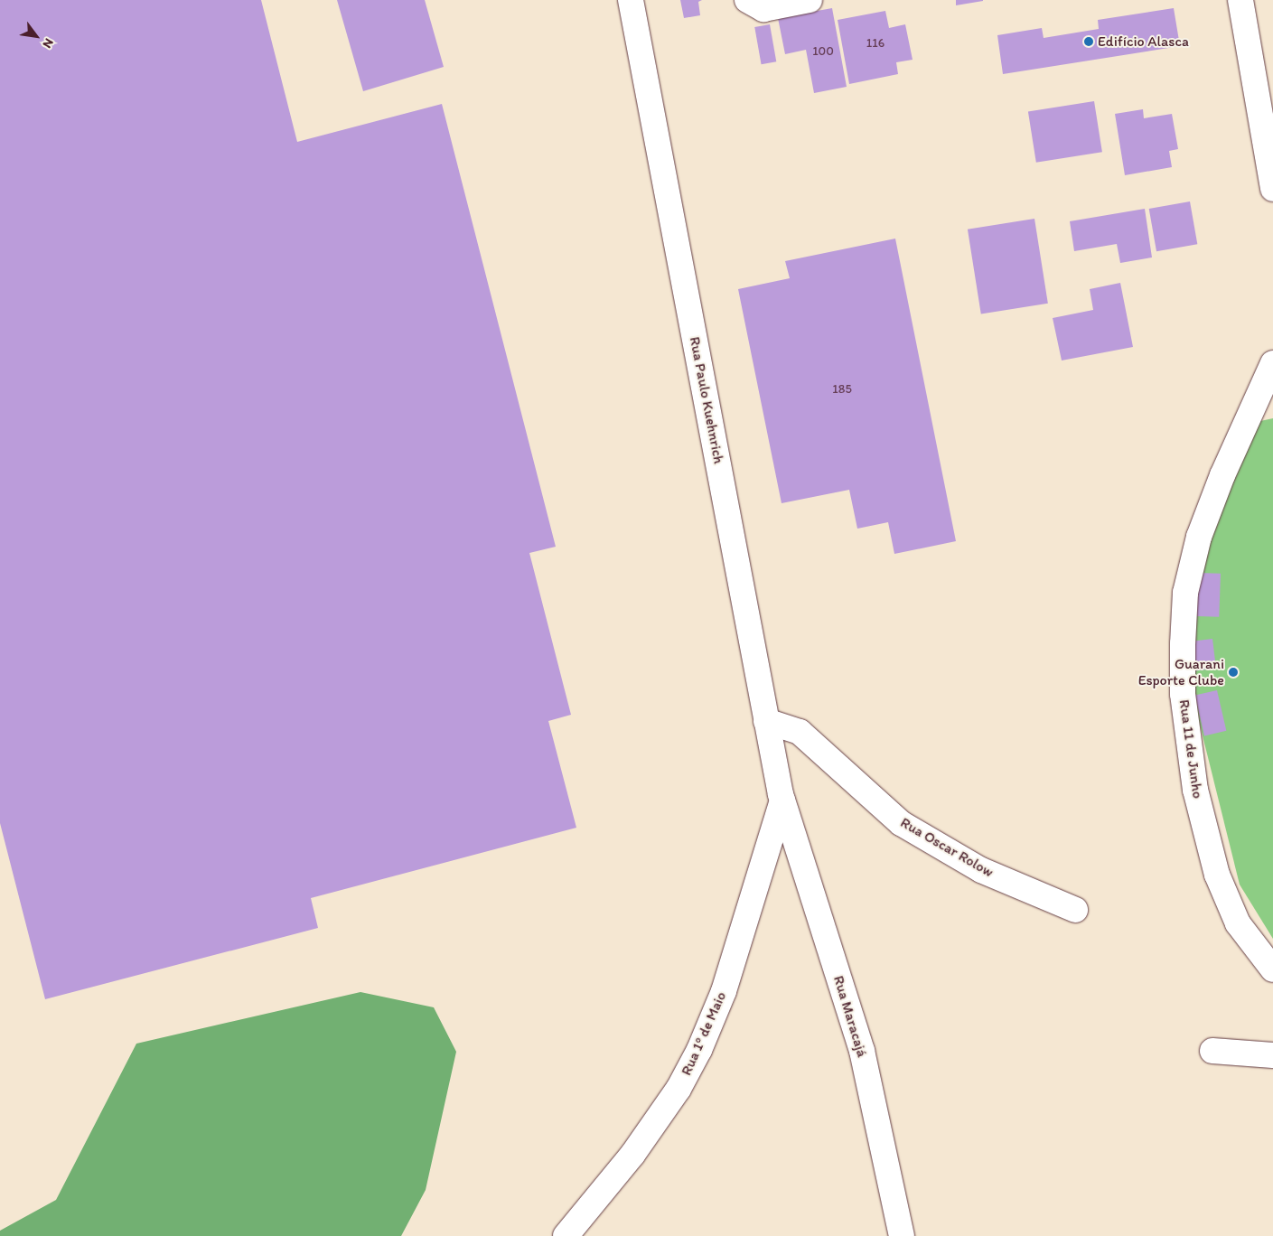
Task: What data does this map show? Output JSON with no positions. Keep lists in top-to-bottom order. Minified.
{"streets":{"street":["Rua Paulo Kuehnrich","Rua 11 de Junho","Rua Oscar Rolow","Rua Maracajá","Rua 1º de Maio"]},"crossings":[["Rua Paulo Kuehnrich","Rua Oscar Rolow"],["Rua Paulo Kuehnrich","Rua Maracajá"],["Rua Paulo Kuehnrich","Rua 1º de Maio"],["Rua Maracajá","Rua 1º de Maio"]],"places":["Edifício Alasca","Guarani Esporte Clube"],"house_numbers":["116","100","185"],"north":"bottom right"}
